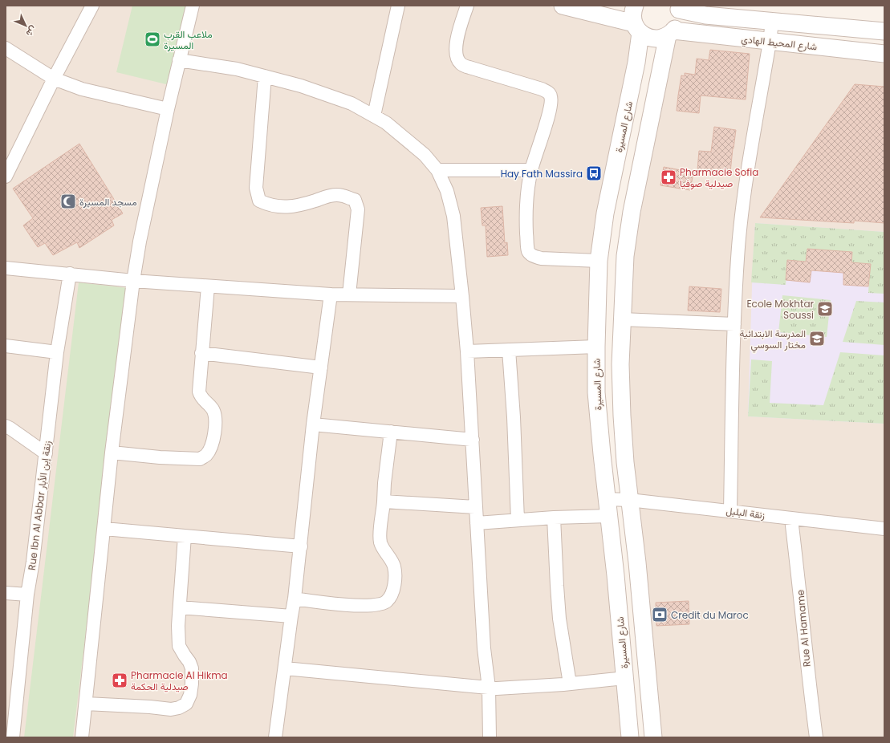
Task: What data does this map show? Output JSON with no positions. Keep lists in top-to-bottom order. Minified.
{"streets":{"street":["شارع المحيط الهادي","شارع المسيرة","Rue Ibn Al Abbar زنقة إبن الأبار","زنقة البلبل","Rue Al Hamame"]},"crossings":[["شارع المحيط الهادي","شارع المسيرة"],["شارع المسيرة","زنقة البلبل"],["زنقة البلبل","Rue Al Hamame"]],"places":{"sports":["ملاعب القرب المسيرة"],"bus stop":["Hay Fath Massira"],"pharmacy":["Pharmacie Sofia صيدلية صوفيا","Pharmacie Al Hikma صيدلية الحكمة"],"mosque":["مسجد المسيرة"],"school or university":["Ecole Mokhtar Soussi","المدرسة الابتدائية مختار السوسي"],"bank":["Credit du Maroc"]},"north":"bottom right"}
